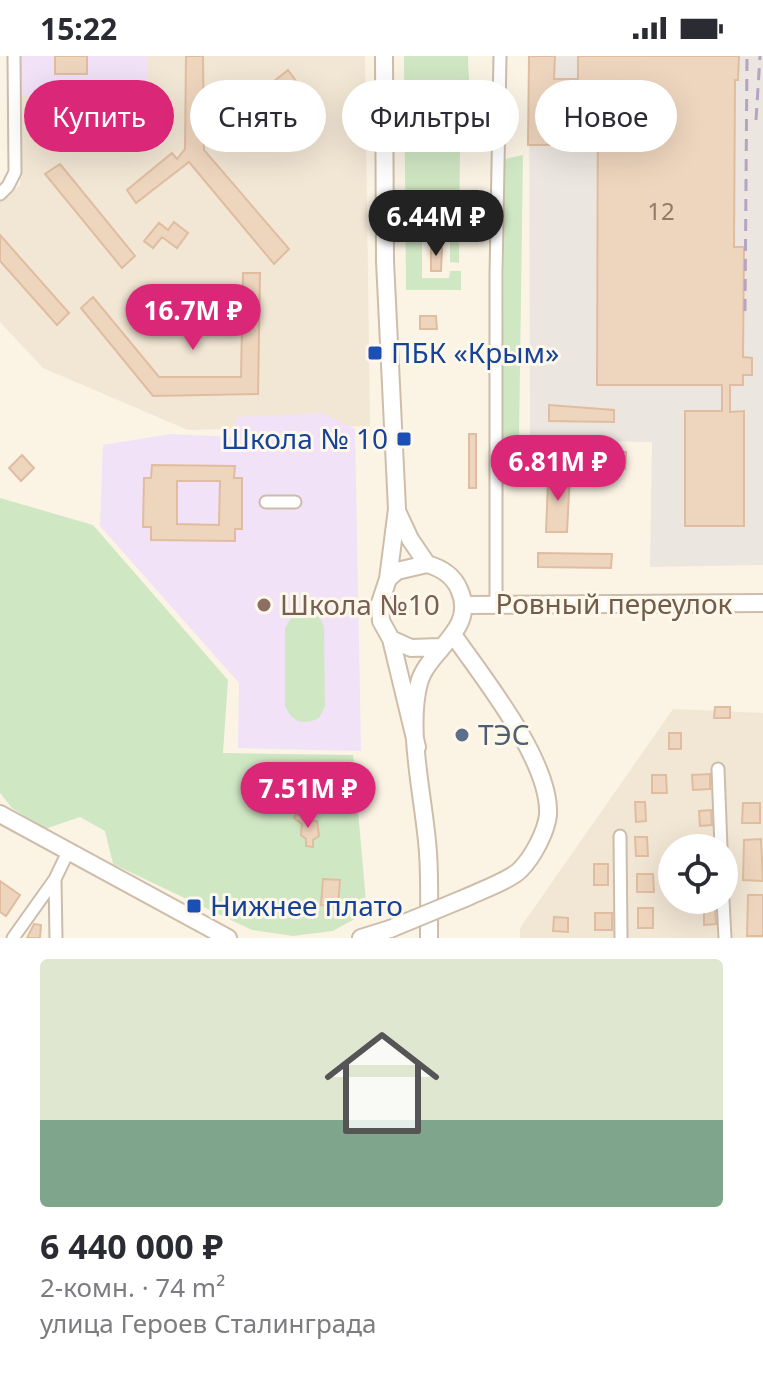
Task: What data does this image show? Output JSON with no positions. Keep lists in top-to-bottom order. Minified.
{"streets":{"main road":["Ровный переулок"]},"places":{"transit":["ПБК «Крым»","Школа № 10","Нижнее плато"],"other":["Школа №10","ТЭС"]},"house_numbers":["12"],"page":{"status":"15:22","chip":["Купить","Снять","Фильтры","Новое"],"price":["6.44M ₽","16.7M ₽","6.81M ₽","7.51M ₽"],"list":[{"name":"6 440 000 ₽","note":"2-комн. · 74 m² · улица Героев Сталинграда"}]}}
